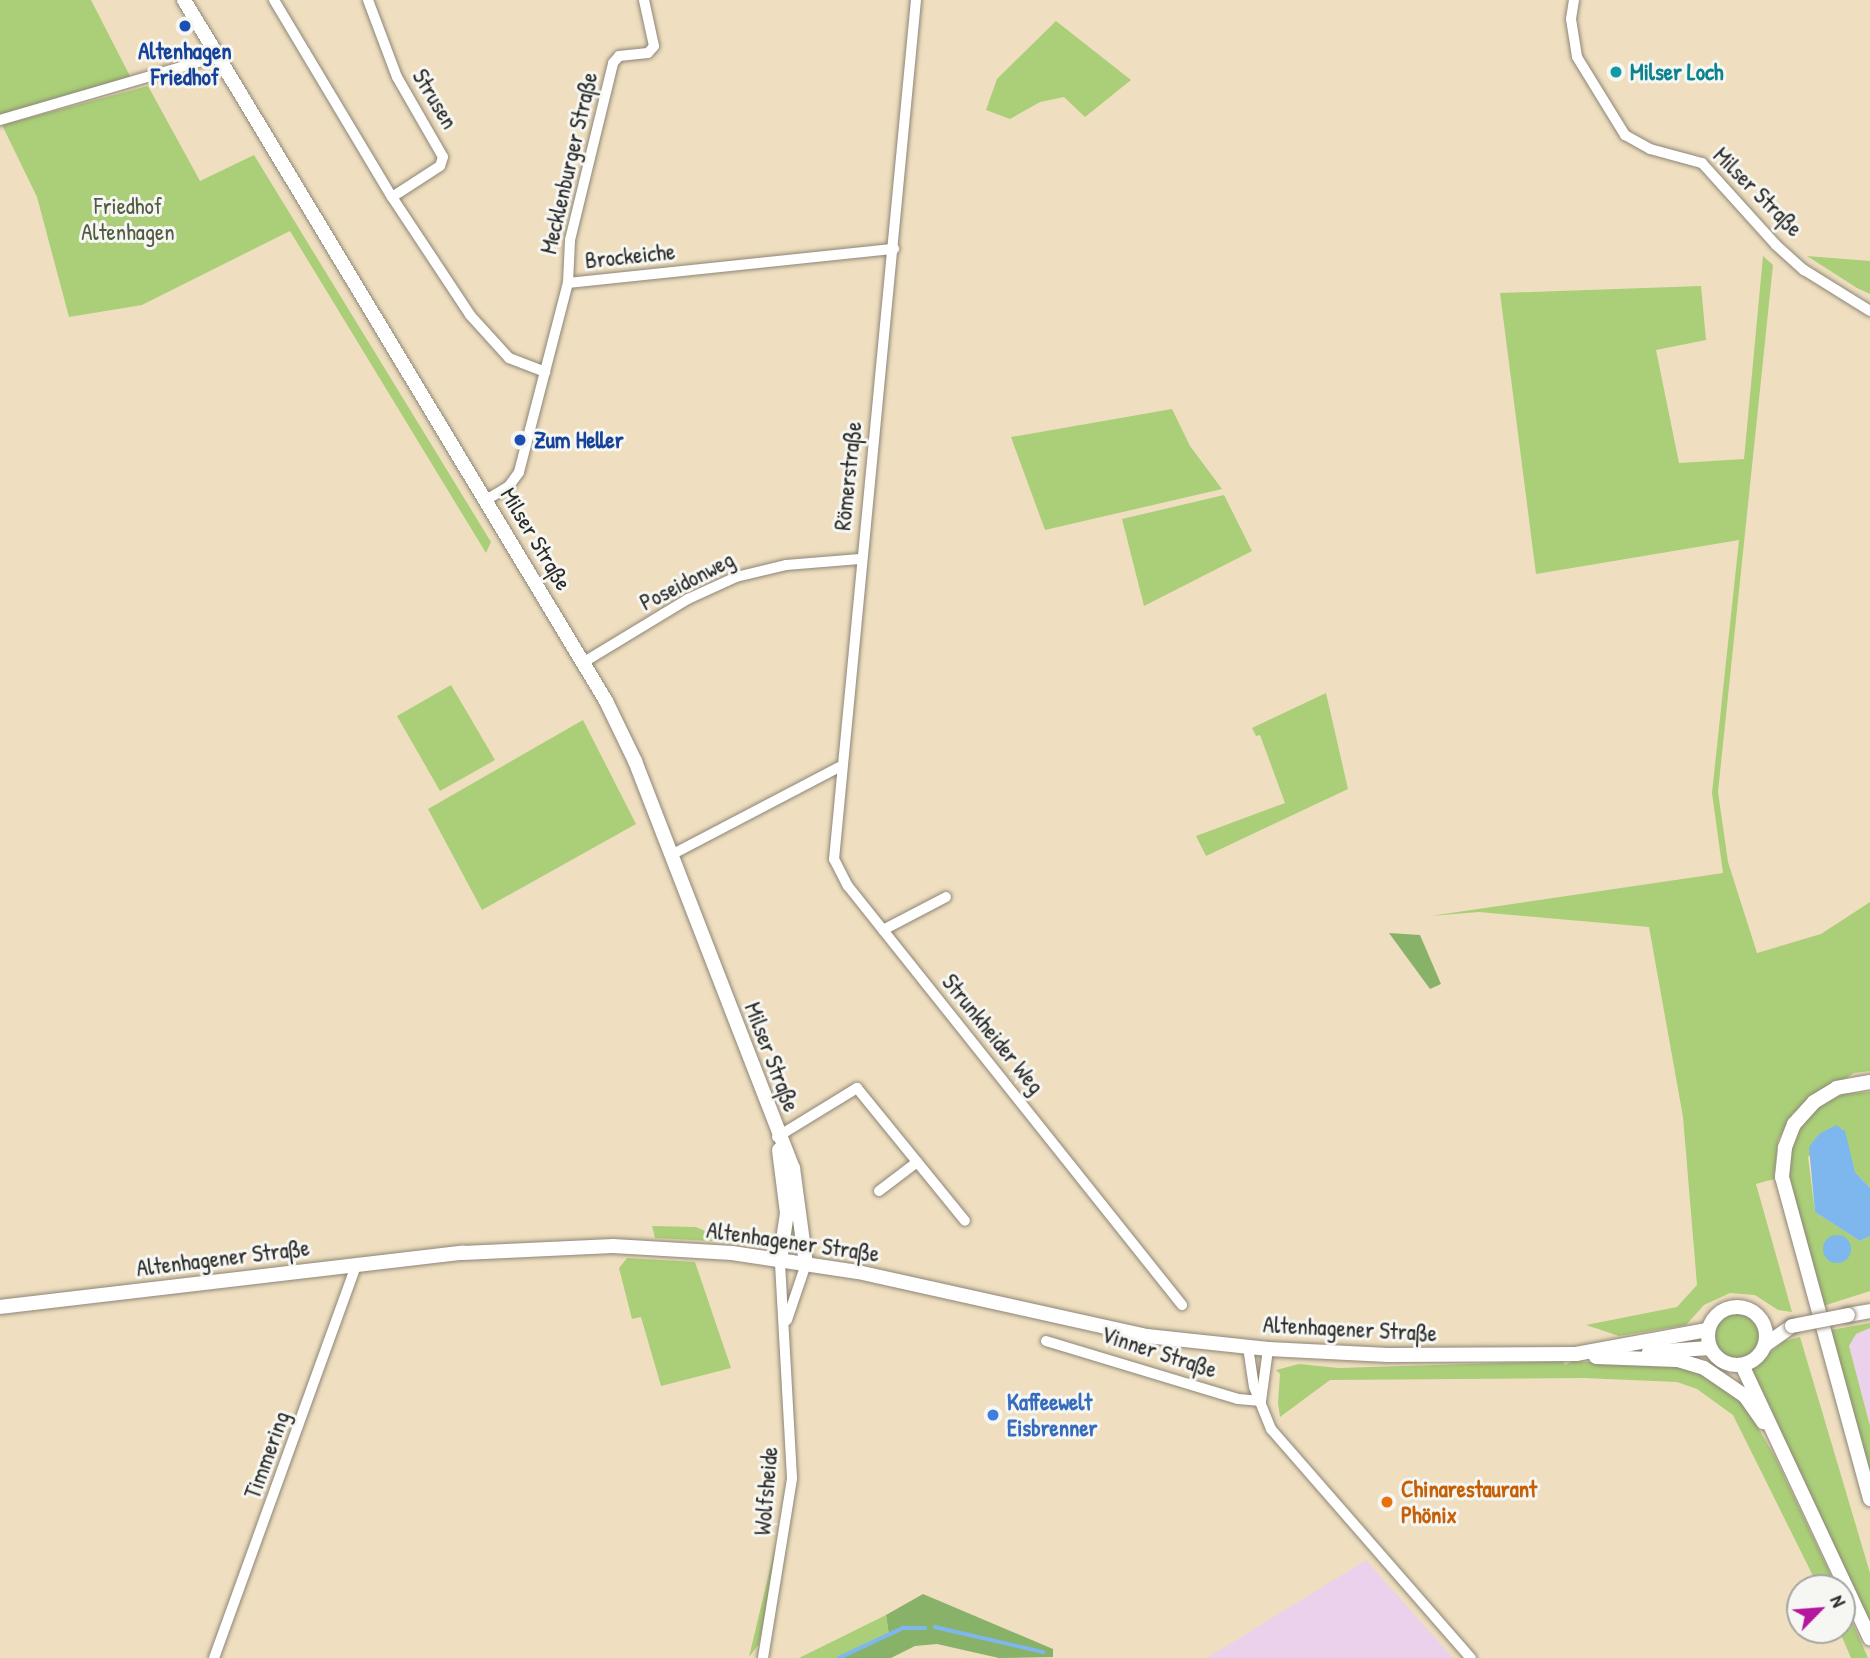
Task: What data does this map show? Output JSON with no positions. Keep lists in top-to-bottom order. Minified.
{"streets":{"main road":["Milser Straße","Altenhagener Straße"],"street":["Strusen","Mecklenburger Straße","Brockeiche","Römerstraße","Poseidonweg","Strunkheider Weg","Vinner Straße","Timmering","Wolfsheide"]},"crossings":[["Mecklenburger Straße","Brockeiche"],["Milser Straße","Brockeiche"],["Milser Straße","Poseidonweg"],["Milser Straße","Altenhagener Straße"],["Milser Straße","Wolfsheide"],["Brockeiche","Römerstraße"],["Römerstraße","Poseidonweg"],["Römerstraße","Strunkheider Weg"],["Altenhagener Straße","Vinner Straße"],["Altenhagener Straße","Timmering"],["Altenhagener Straße","Wolfsheide"]],"parks":["Friedhof Altenhagen"],"places":["Altenhagen Friedhof","Milser Loch","Zum Heller","Kaffeewelt Eisbrenner","Chinarestaurant Phönix"],"north":"top right"}
